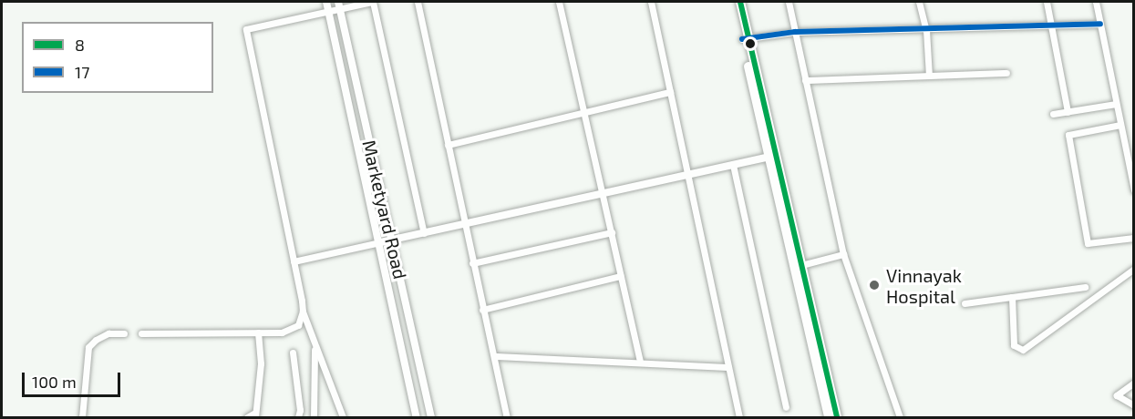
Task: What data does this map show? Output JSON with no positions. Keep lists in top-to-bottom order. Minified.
{"streets":{"street":["Marketyard Road"]},"places":["Vinnayak Hospital"],"lines":["transit line 8","transit line 17"],"legend":["8","17"],"scale_bar":"100 m"}
